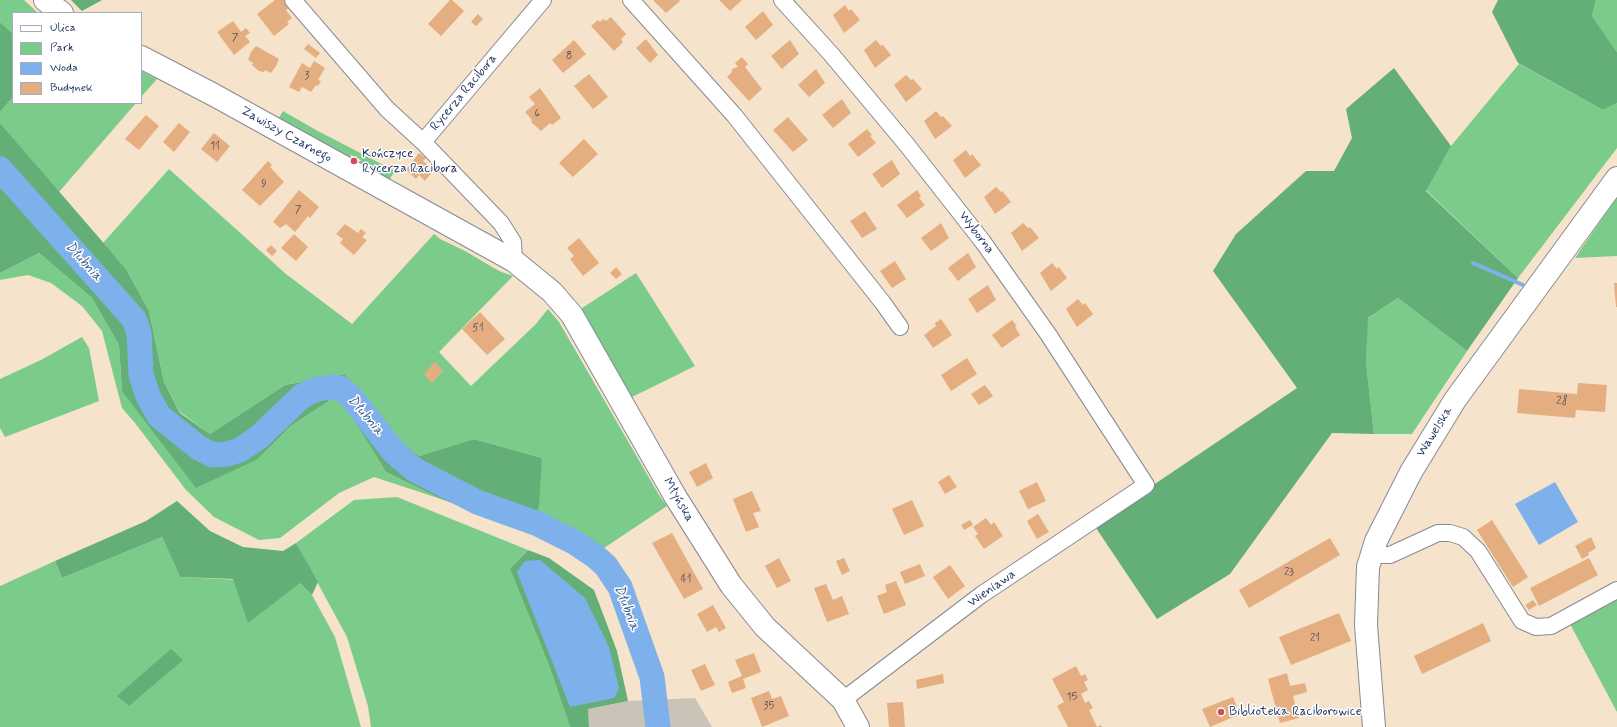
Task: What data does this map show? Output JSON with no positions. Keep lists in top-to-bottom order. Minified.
{"streets":{"street":["Rycerza Racibora","Zawiszy Czarnego","Wyborna","Wawelska","Młyńska","Wieniawa"]},"crossings":[["Rycerza Racibora","Zawiszy Czarnego"],["Rycerza Racibora","Młyńska"],["Zawiszy Czarnego","Młyńska"],["Wyborna","Wieniawa"],["Młyńska","Wieniawa"]],"water":["Dłubnia"],"places":["Kończyce Rycerza Racibora","Biblioteka Raciborowice"],"house_numbers":["7","8","3","6","11","9","7","51","28","23","41","21","15","35"],"legend":["Ulica","Park","Woda","Budynek"]}
